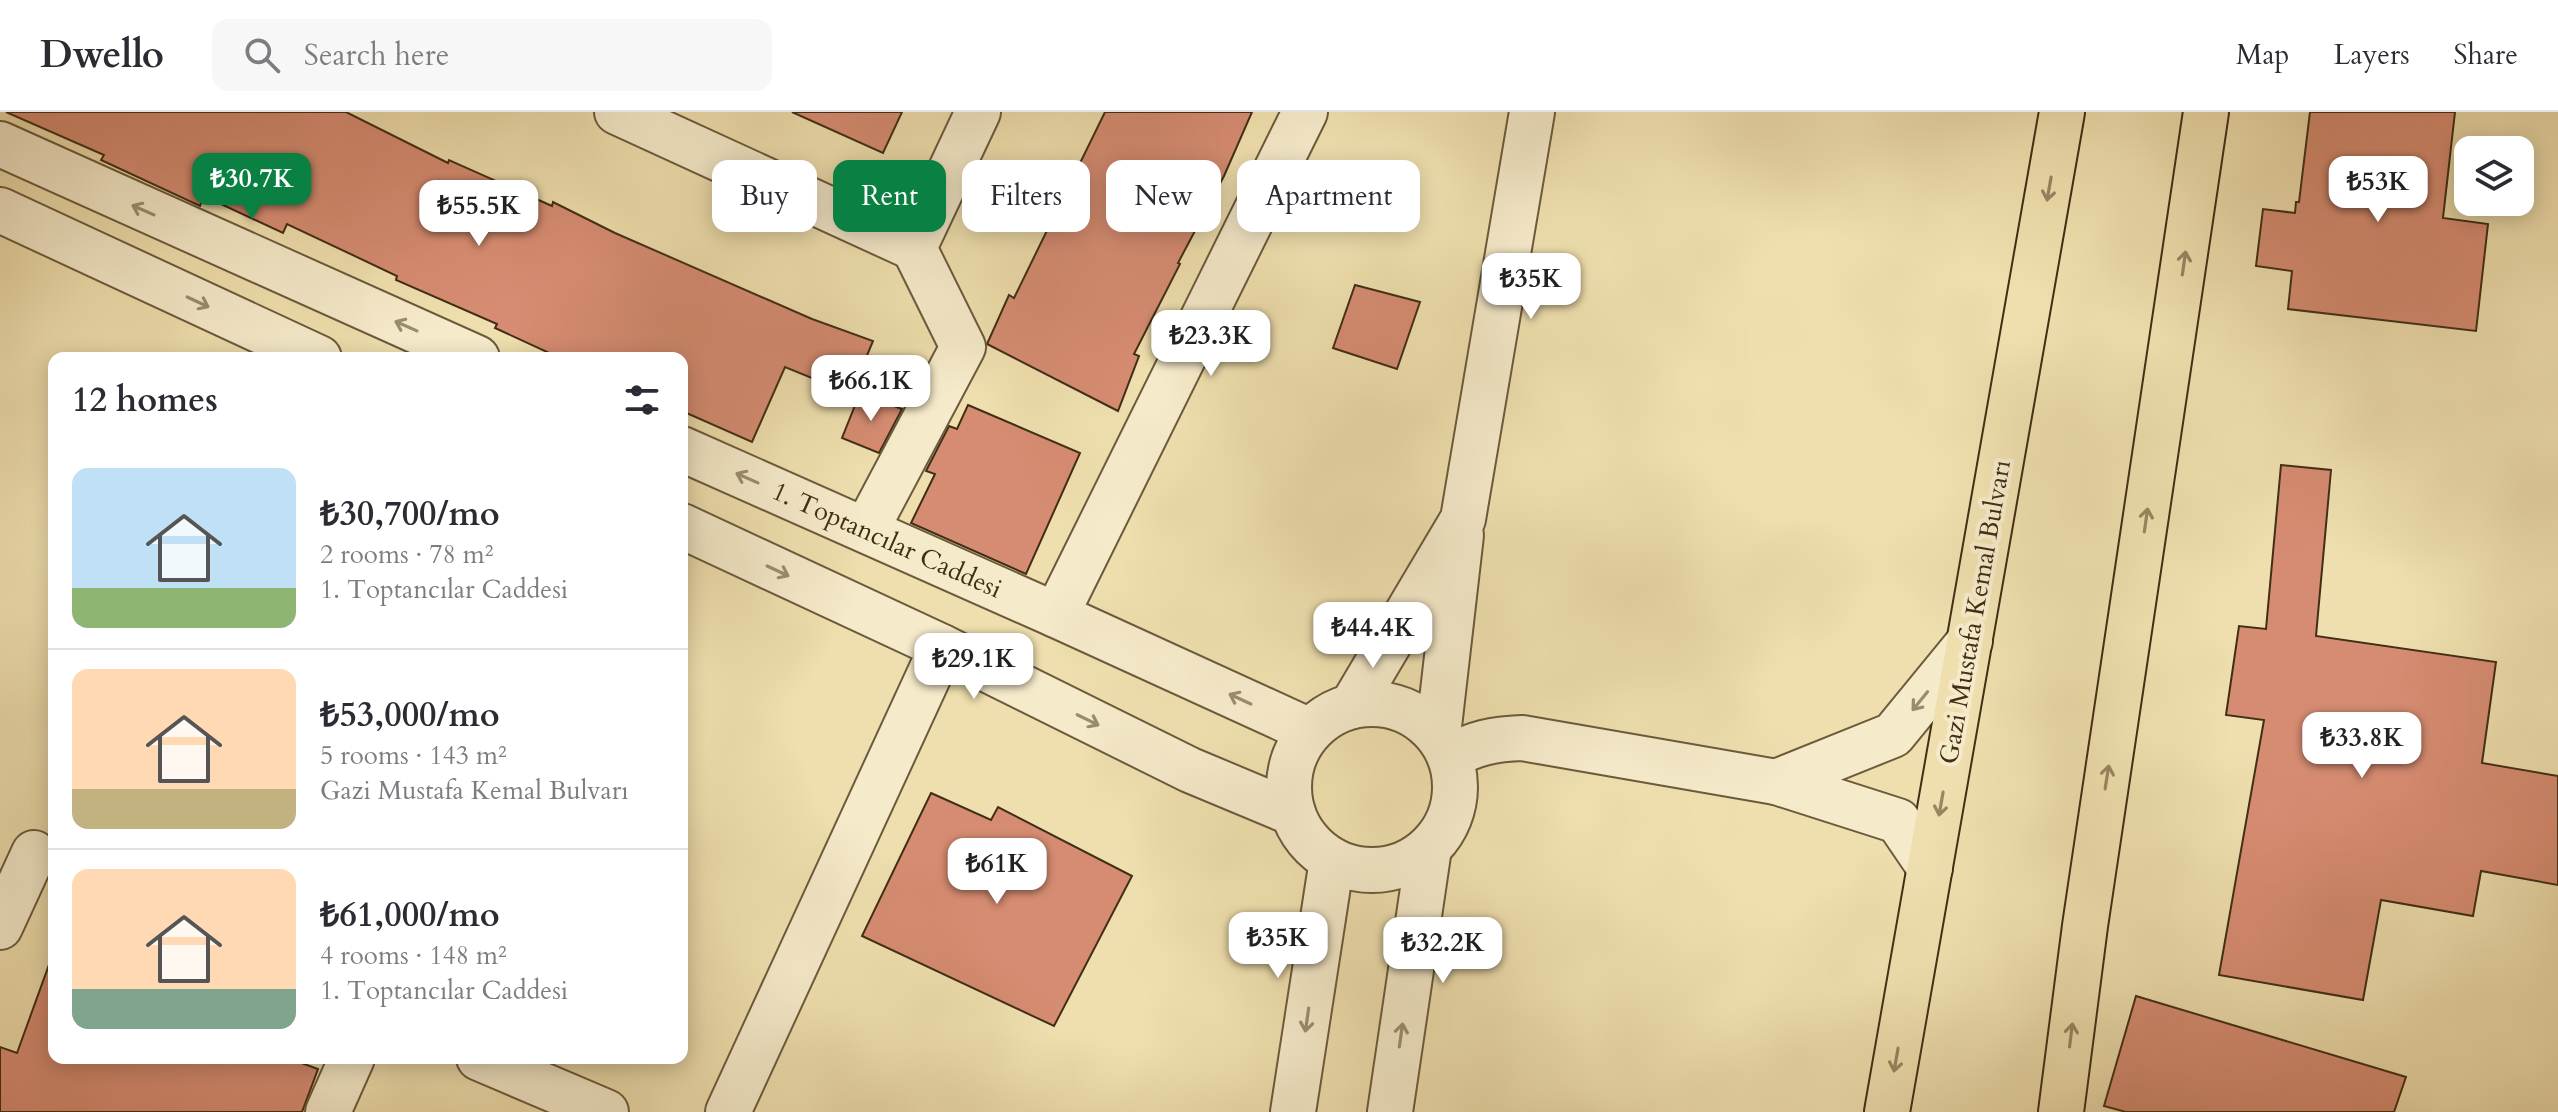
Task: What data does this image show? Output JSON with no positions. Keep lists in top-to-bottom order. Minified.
{"streets":{"highway":["Gazi Mustafa Kemal Bulvarı"],"street":["1. Toptancılar Caddesi"]},"page":{"header":"Dwello","search":"Search here","nav":["Map","Layers","Share"],"price":["₺30.7K","₺53K","₺55.5K","₺35K","₺23.3K","₺66.1K","₺44.4K","₺29.1K","₺33.8K","₺61K","₺35K","₺32.2K"],"chip":["Buy","Rent","Filters","New","Apartment"],"heading":"12 homes","list":[{"name":"₺30,700/mo","note":"2 rooms · 78 m² · 1. Toptancılar Caddesi"},{"name":"₺53,000/mo","note":"5 rooms · 143 m² · Gazi Mustafa Kemal Bulvarı"},{"name":"₺61,000/mo","note":"4 rooms · 148 m² · 1. Toptancılar Caddesi"}]}}
